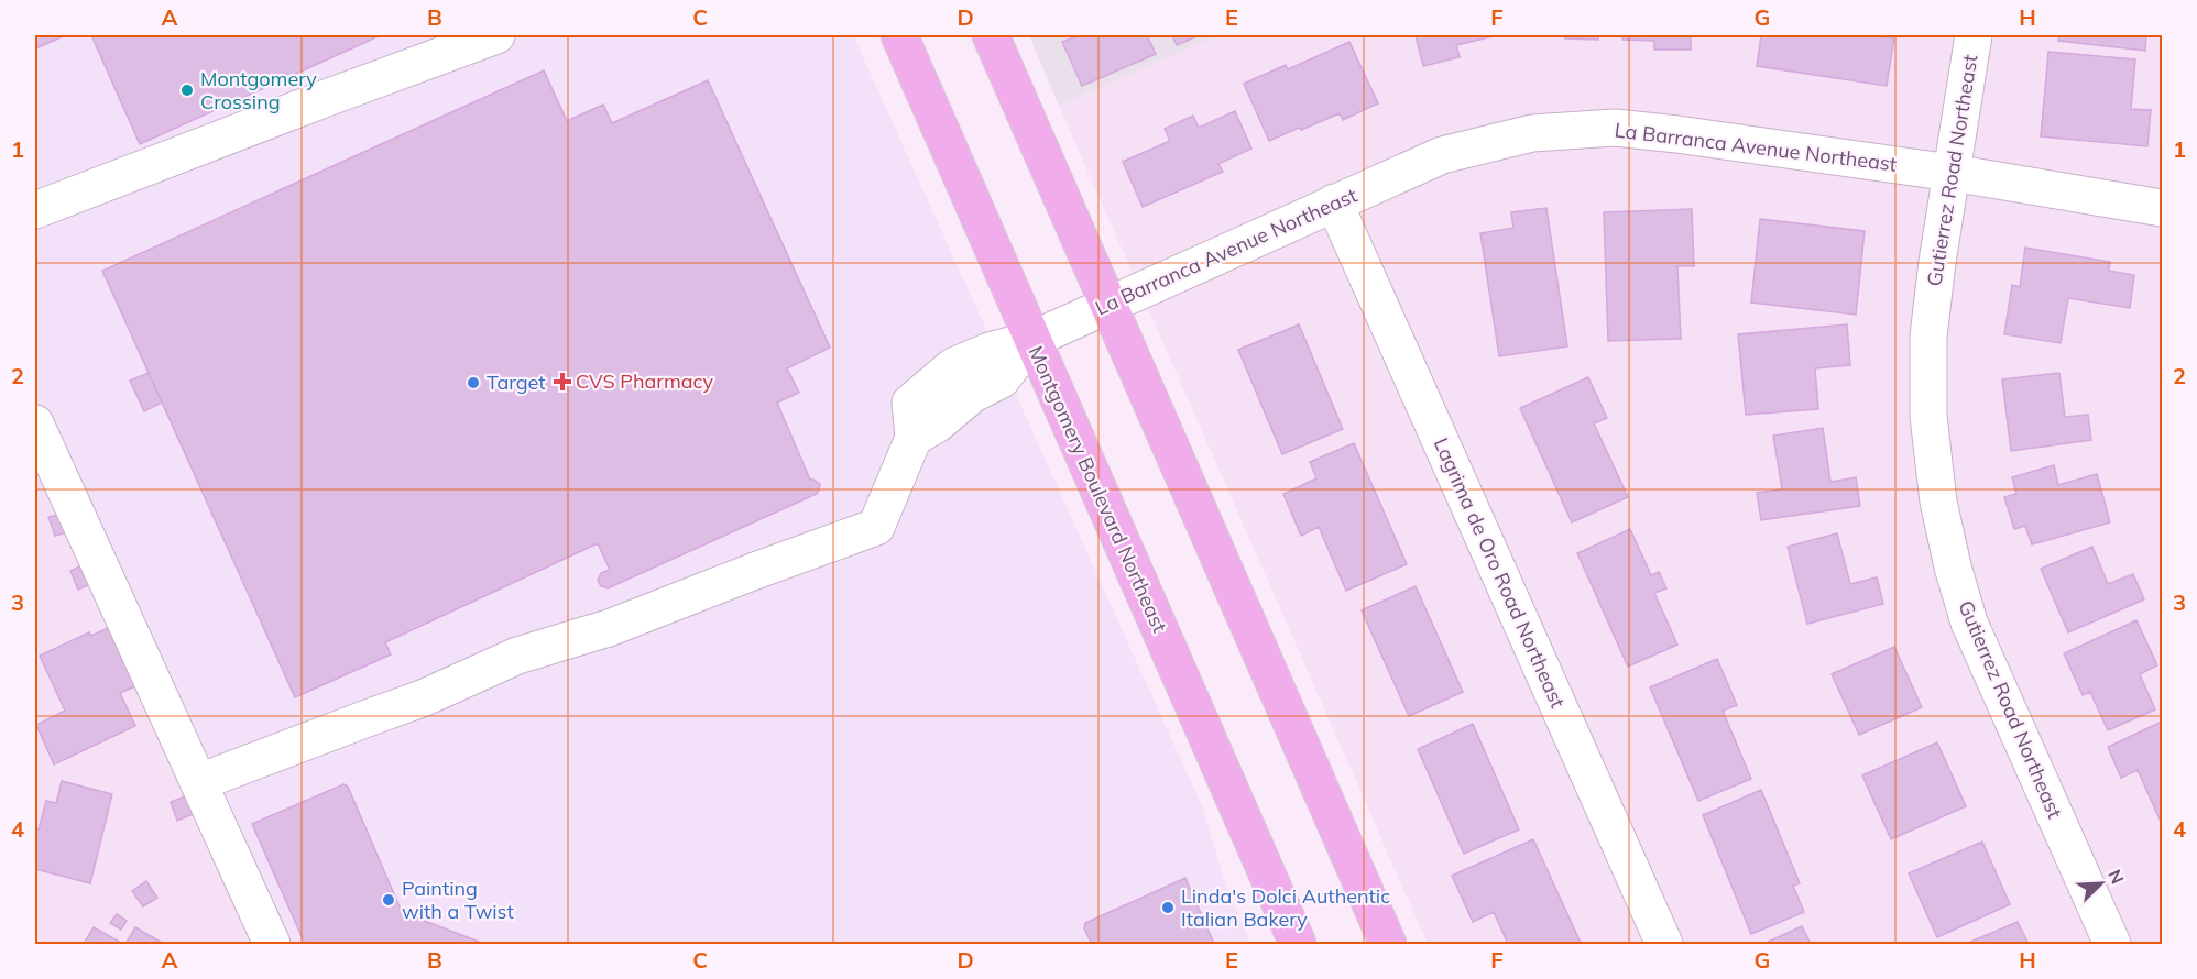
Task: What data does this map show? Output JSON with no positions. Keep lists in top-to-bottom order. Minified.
{"streets":{"main road":["Montgomery Boulevard Northeast"],"street":["La Barranca Avenue Northeast","Gutierrez Road Northeast","Lagrima de Oro Road Northeast"]},"crossings":[["La Barranca Avenue Northeast","Gutierrez Road Northeast"],["La Barranca Avenue Northeast","Montgomery Boulevard Northeast"],["La Barranca Avenue Northeast","Lagrima de Oro Road Northeast"]],"places":{"other":["Montgomery Crossing","Target","Painting with a Twist","Linda's Dolci Authentic Italian Bakery"],"health":["CVS Pharmacy"]},"north":"top right","grid":{"columns":["A","B","C","D","E","F","G","H"],"rows":["1","2","3","4"]}}
